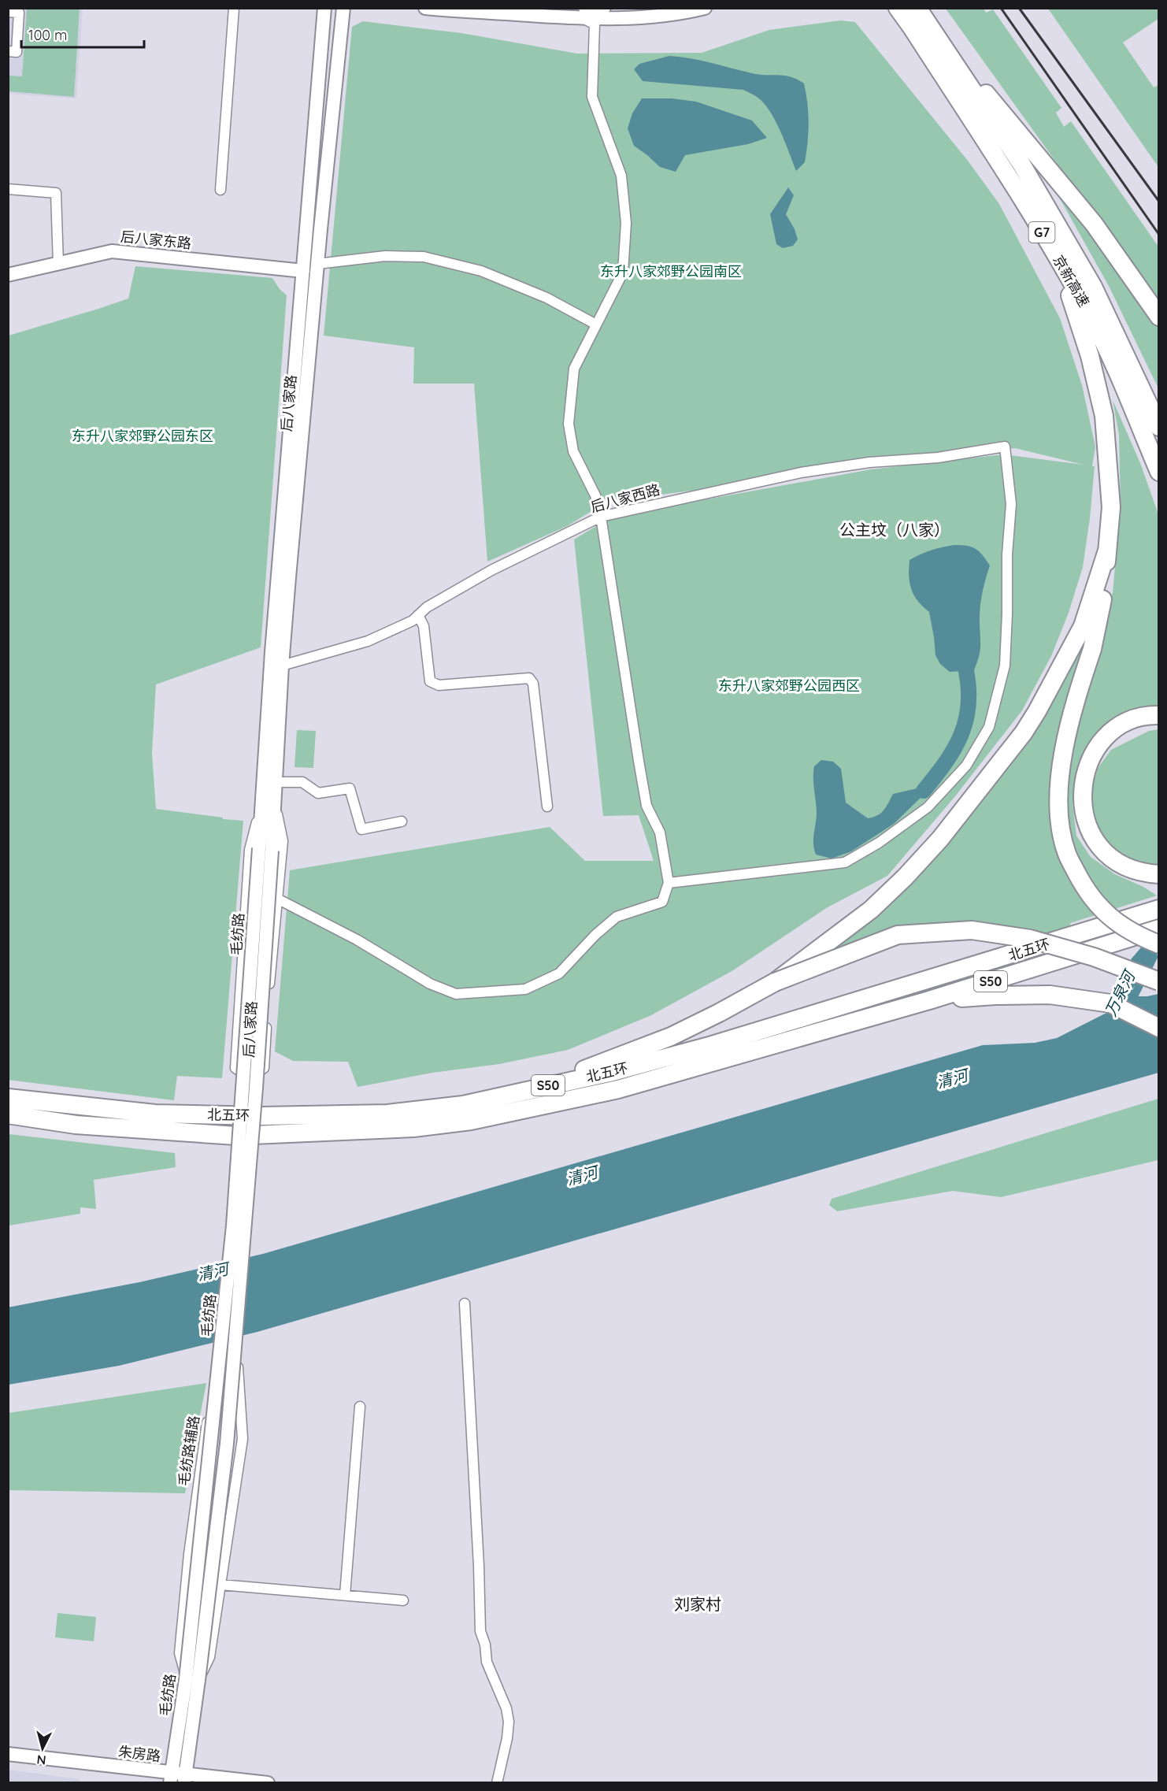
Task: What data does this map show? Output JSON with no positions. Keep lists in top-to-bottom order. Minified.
{"streets":{"highway":["G7","京新高速","北五环","S50"],"main road":["后八家东路","后八家路","毛纺路","朱房路"],"street":["后八家西路","毛纺路辅路"]},"crossings":[["后八家东路","后八家路"],["后八家路","后八家西路"],["后八家路","毛纺路"],["毛纺路","毛纺路辅路"],["毛纺路","朱房路"]],"districts":["公主坟（八家）","刘家村"],"water":["万泉河","清河"],"parks":["东升八家郊野公园南区","东升八家郊野公园东区","东升八家郊野公园西区"],"scale_bar":"100 m","north":"bottom"}
